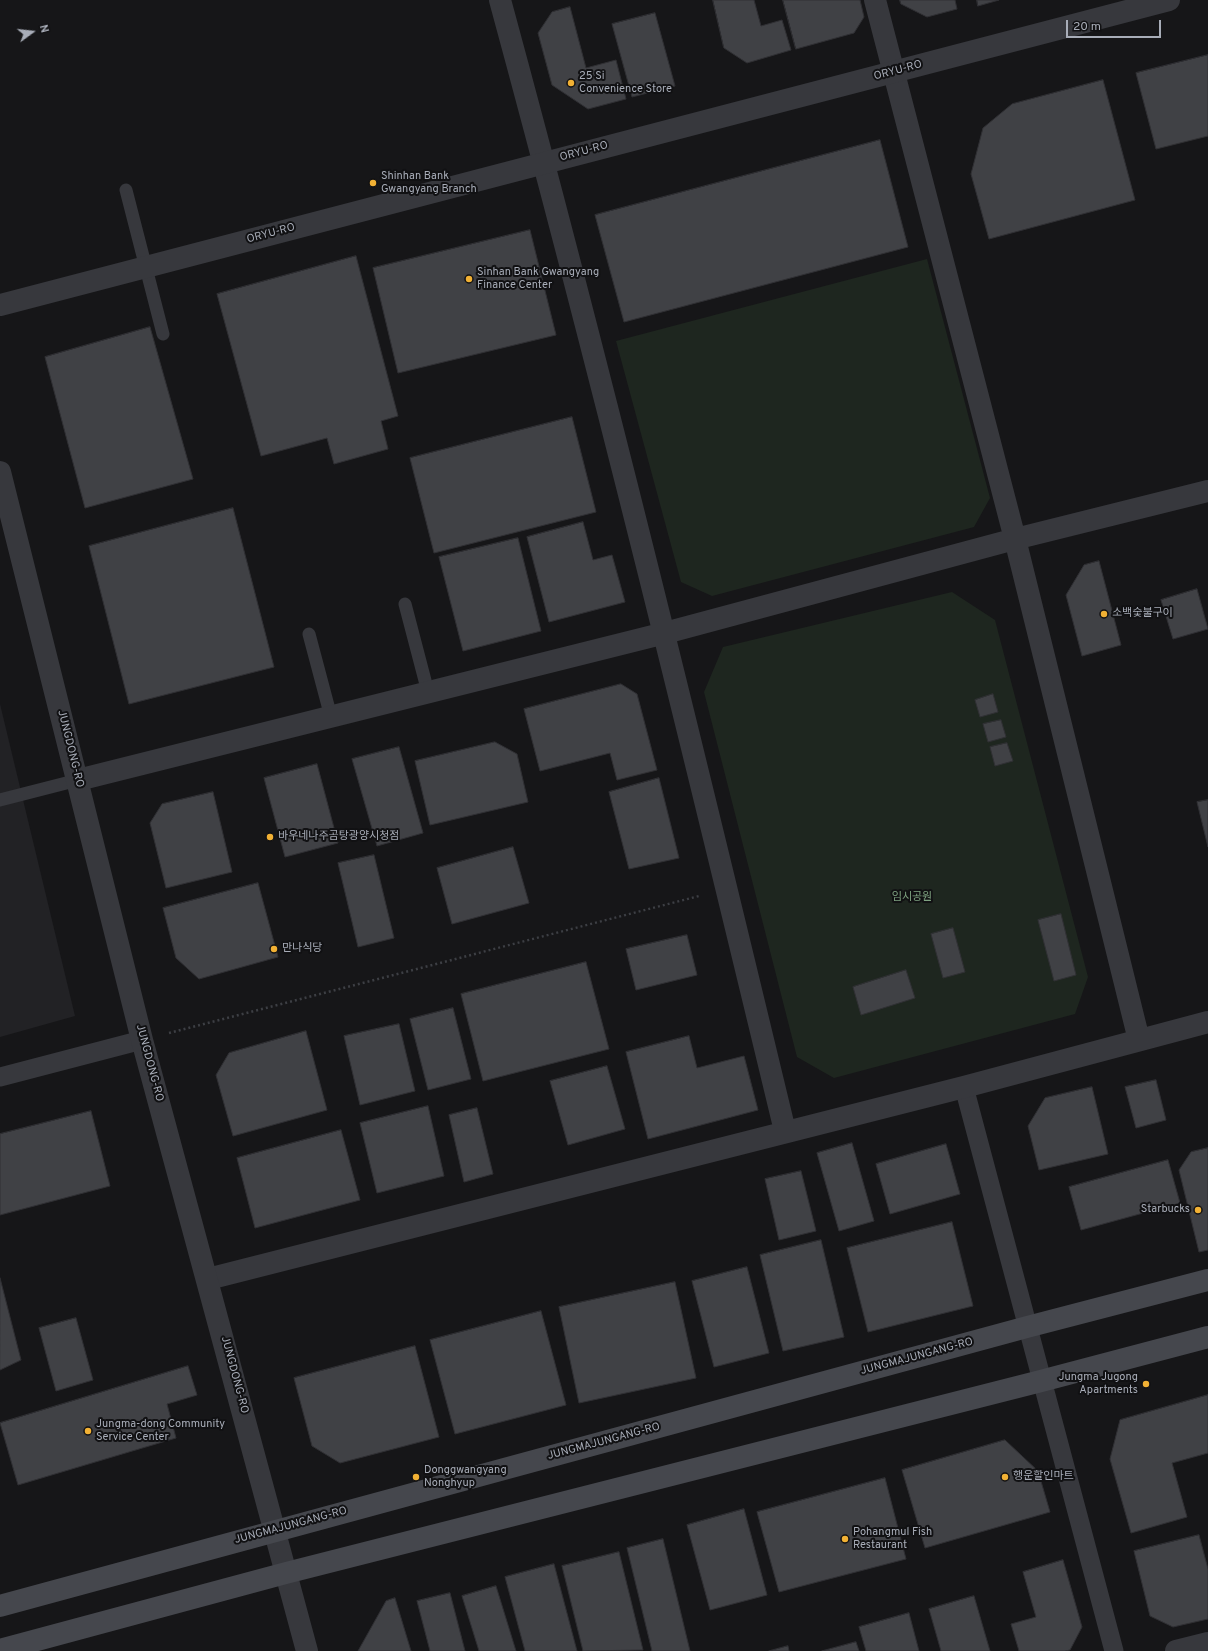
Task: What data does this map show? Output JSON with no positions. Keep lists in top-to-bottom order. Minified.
{"streets":{"main road":["JUNGMAJUNGANG-RO"],"street":["ORYU-RO","JUNGDONG-RO"]},"crossings":[["JUNGDONG-RO","JUNGMAJUNGANG-RO"]],"parks":["임시공원"],"places":["25 Si Convenience Store","Shinhan Bank Gwangyang Branch","Sinhan Bank Gwangyang Finance Center","소백숯불구이","바우네나주곰탕광양시청점","만나식당","Starbucks","Jungma Jugong Apartments","Jungma-dong Community Service Center","Donggwangyang Nonghyup","행운할인마트","Pohangmul Fish Restaurant"],"scale_bar":"20 m","north":"right"}
